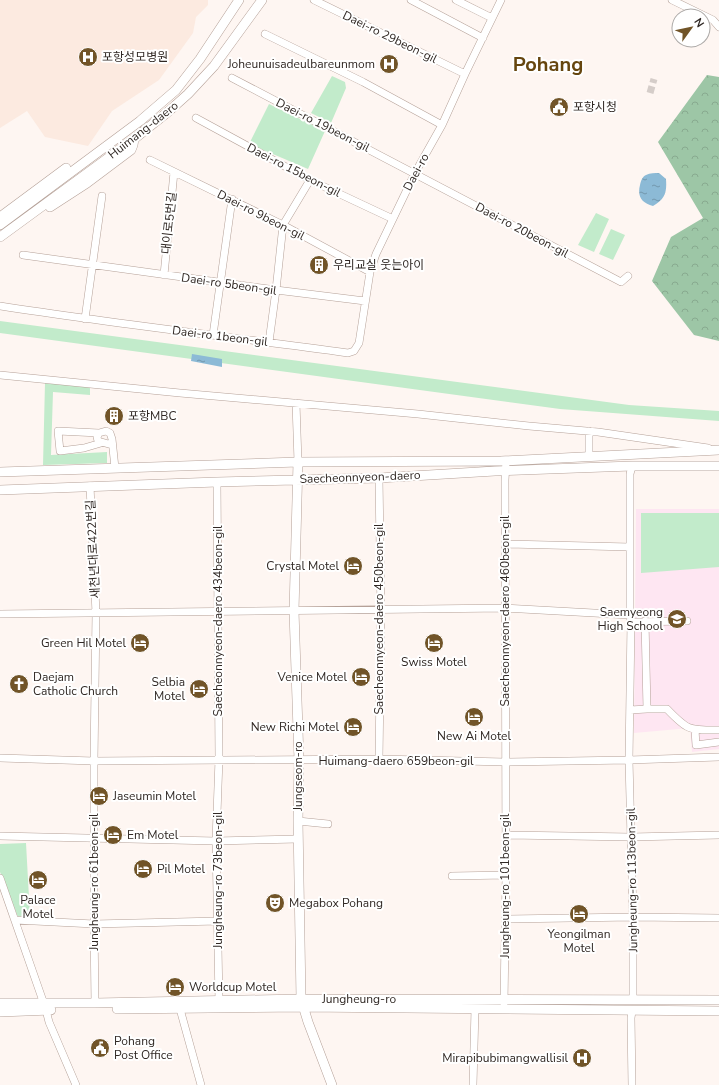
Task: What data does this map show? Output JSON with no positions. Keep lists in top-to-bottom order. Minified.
{"streets":{"main road":["Huimang-daero","Saecheonnyeon-daero","Jungseom-ro","Jungheung-ro"],"street":["Daei-ro 29beon-gil","Daei-ro 19beon-gil","Daei-ro 15beon-gil","Daei-ro","Daei-ro 9beon-gil","대이로5번길","Daei-ro 20beon-gil","Daei-ro 5beon-gil","Daei-ro 1beon-gil","새천년대로422번길","Saecheonnyeon-daero 460beon-gil","Saecheonnyeon-daero 450beon-gil","Saecheonnyeon-daero 434beon-gil","Huimang-daero 659beon-gil","Jungheung-ro 73beon-gil","Jungheung-ro 113beon-gil","Jungheung-ro 61beon-gil","Jungheung-ro 101beon-gil"]},"crossings":[["Daei-ro 29beon-gil","Daei-ro"],["Daei-ro 19beon-gil","Daei-ro"],["Daei-ro 19beon-gil","Daei-ro 20beon-gil"],["Daei-ro 15beon-gil","Daei-ro"],["Daei-ro","Daei-ro 9beon-gil"],["Daei-ro","Daei-ro 20beon-gil"],["Daei-ro","Daei-ro 5beon-gil"],["Daei-ro","Daei-ro 1beon-gil"],["Daei-ro 9beon-gil","대이로5번길"],["대이로5번길","Daei-ro 5beon-gil"],["Saecheonnyeon-daero","새천년대로422번길"],["Saecheonnyeon-daero","Saecheonnyeon-daero 460beon-gil"],["Saecheonnyeon-daero","Saecheonnyeon-daero 450beon-gil"],["Saecheonnyeon-daero","Saecheonnyeon-daero 434beon-gil"],["Saecheonnyeon-daero","Jungseom-ro"],["Saecheonnyeon-daero","Jungheung-ro 113beon-gil"],["새천년대로422번길","Huimang-daero 659beon-gil"],["새천년대로422번길","Jungheung-ro 61beon-gil"],["Saecheonnyeon-daero 460beon-gil","Huimang-daero 659beon-gil"],["Saecheonnyeon-daero 460beon-gil","Jungheung-ro 101beon-gil"],["Saecheonnyeon-daero 450beon-gil","Huimang-daero 659beon-gil"],["Saecheonnyeon-daero 434beon-gil","Huimang-daero 659beon-gil"],["Saecheonnyeon-daero 434beon-gil","Jungheung-ro 73beon-gil"],["Huimang-daero 659beon-gil","Jungseom-ro"],["Huimang-daero 659beon-gil","Jungheung-ro 73beon-gil"],["Huimang-daero 659beon-gil","Jungheung-ro 113beon-gil"],["Huimang-daero 659beon-gil","Jungheung-ro 61beon-gil"],["Huimang-daero 659beon-gil","Jungheung-ro 101beon-gil"],["Jungseom-ro","Jungheung-ro"],["Jungheung-ro 73beon-gil","Jungheung-ro"],["Jungheung-ro 113beon-gil","Jungheung-ro"],["Jungheung-ro 61beon-gil","Jungheung-ro"],["Jungheung-ro 101beon-gil","Jungheung-ro"]],"districts":["Pohang"],"places":{"hospital":["포항성모병원","Joheunuisadeulbareunmom","Mirapibubimangwallisil"],"public building":["포항시청","Pohang Post Office"],"building":["우리교실 웃는아이","포항MBC"],"hotel":["Crystal Motel","Green Hil Motel","Swiss Motel","Venice Motel","Selbia Motel","New Ai Motel","New Richi Motel","Jaseumin Motel","Em Motel","Pil Motel","Palace Motel","Yeongilman Motel","Worldcup Motel"],"school or university":["Saemyeong High School"],"church":["Daejam Catholic Church"],"theatre":["Megabox Pohang"]},"north":"top right"}
